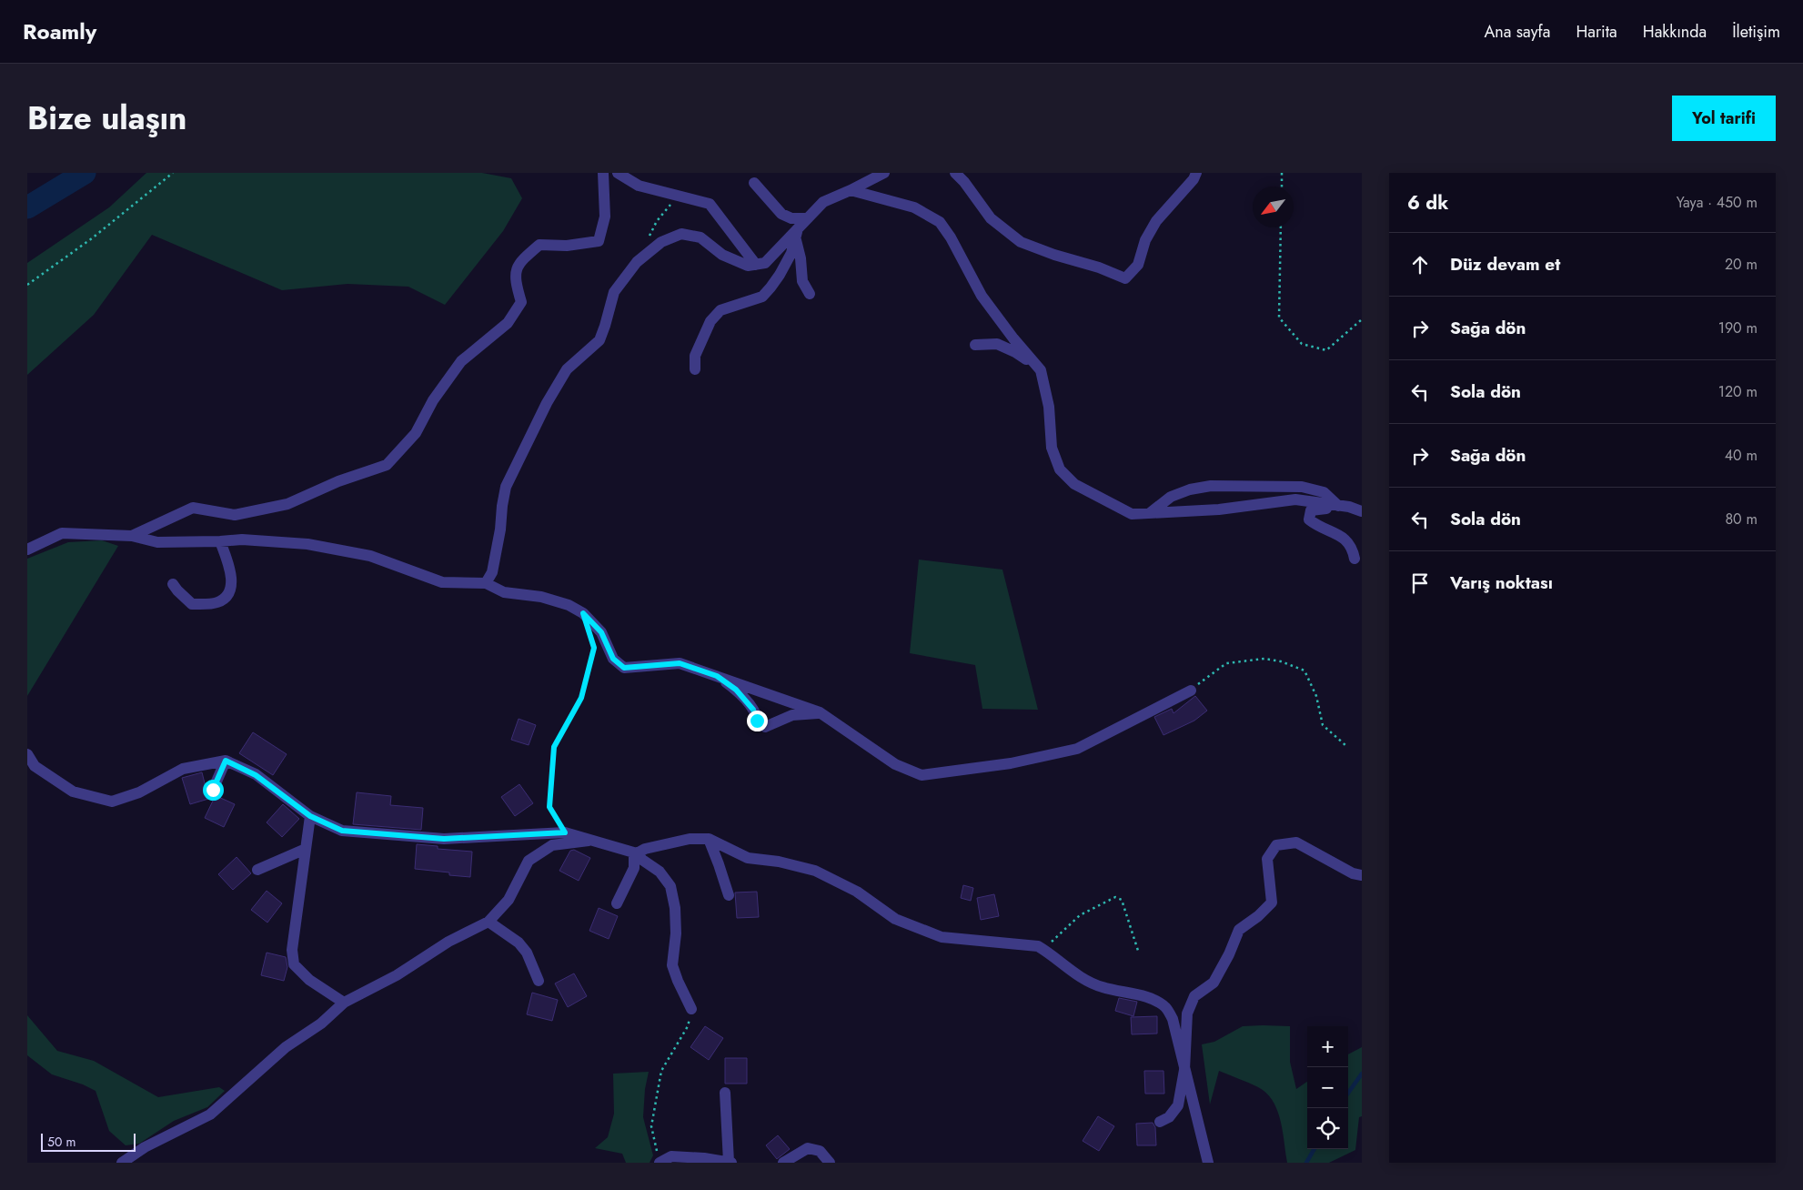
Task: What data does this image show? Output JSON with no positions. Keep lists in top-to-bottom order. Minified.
{"scale_bar":"50 m","north":"bottom left","page":{"header":"Roamly","nav":["Ana sayfa","Harita","Hakkında","İletişim"],"title":"Bize ulaşın","buttons":"Yol tarifi","heading":["6 dk","Yaya · 450 m"],"list":[["Düz devam et","20 m"],["Sağa dön","190 m"],["Sola dön","120 m"],["Sağa dön","40 m"],["Sola dön","80 m"],"Varış noktası"],"map_buttons":["+","−"],"scale":"50 m"}}
